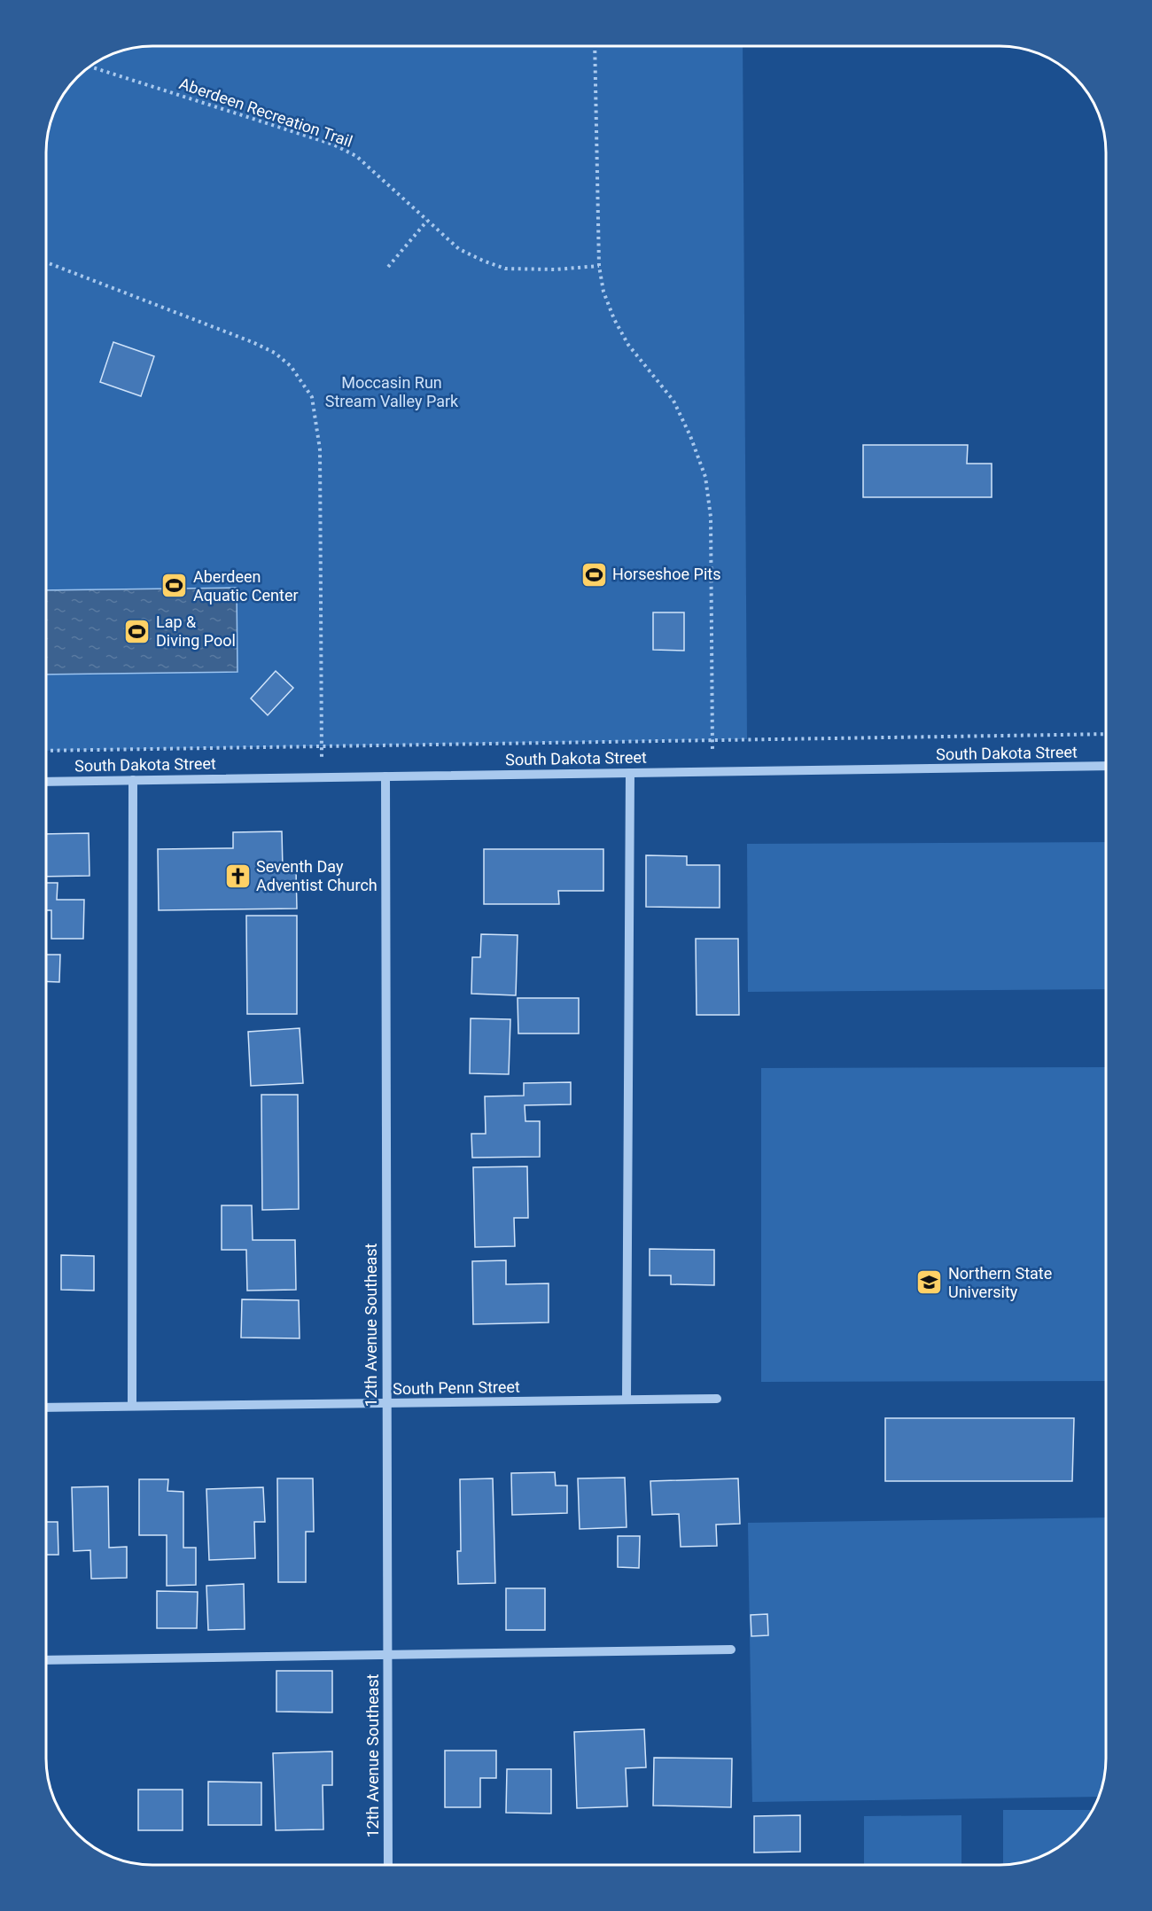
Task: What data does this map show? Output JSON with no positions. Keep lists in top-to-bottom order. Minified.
{"streets":{"street":["South Dakota Street","12th Avenue Southeast","South Penn Street"],"path":["Aberdeen Recreation Trail"]},"crossings":[["South Dakota Street","12th Avenue Southeast"],["12th Avenue Southeast","South Penn Street"]],"parks":["Moccasin Run Stream Valley Park"],"places":{"sports":["Horseshoe Pits","Aberdeen Aquatic Center","Lap & Diving Pool"],"church":["Seventh Day Adventist Church"],"school or university":["Northern State University"]}}
